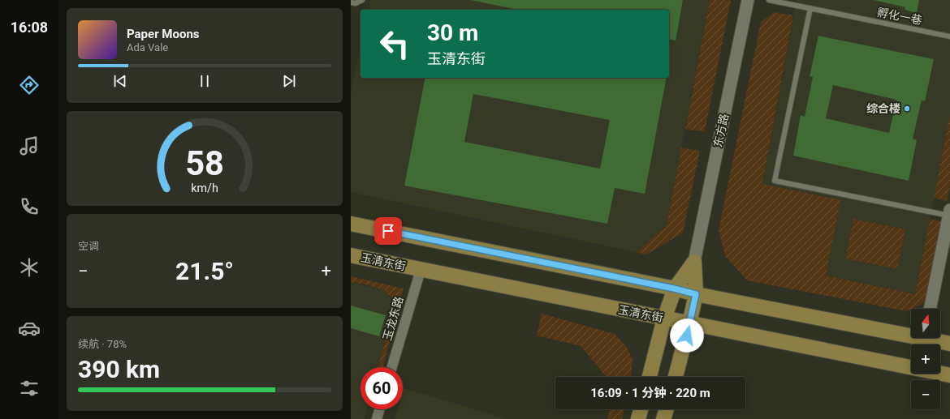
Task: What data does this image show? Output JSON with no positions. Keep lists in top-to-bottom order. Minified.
{"streets":{"main road":["东方路","玉清东街"],"street":["玉龙东路"],"lane":["孵化一巷"]},"crossings":[["东方路","玉清东街"],["玉清东街","玉龙东路"]],"places":["综合楼"],"north":"top","page":{"tabs":"16:08","turn":["30 m","玉清东街"],"song":["Paper Moons","Ada Vale"],"tile":["空调",["续航 · 78%","390 km"]],"heat":["−","21.5°","+"],"map_buttons":["+","−"],"limit":"60","trip":"16:09 · 1 分钟 · 220 m","gauge":["58","km/h"]}}
